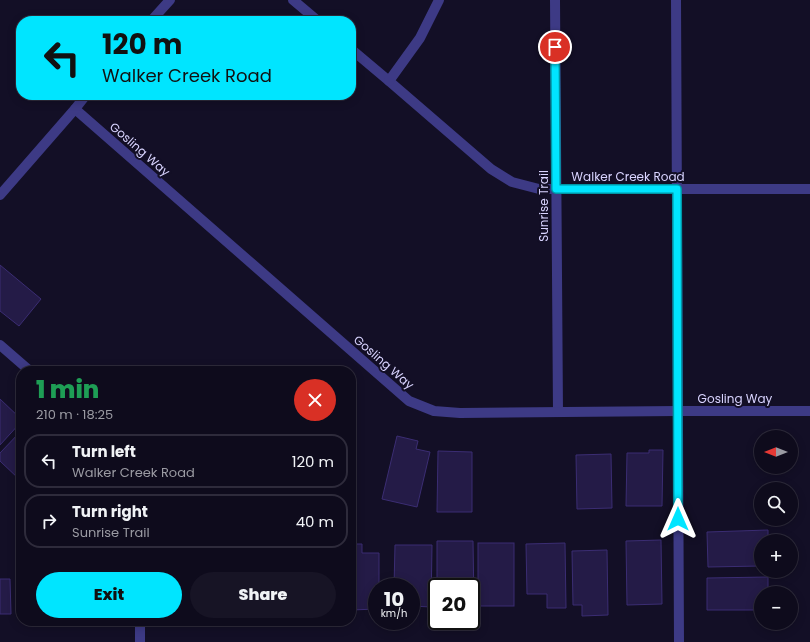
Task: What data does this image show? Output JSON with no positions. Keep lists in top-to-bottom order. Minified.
{"streets":{"street":["Gosling Way","Walker Creek Road","Sunrise Trail"]},"crossings":[["Gosling Way","Sunrise Trail"],["Walker Creek Road","Sunrise Trail"]],"north":"left","page":{"turn":["120 m","Walker Creek Road"],"heading":["1 min","210 m · 18:25"],"map_buttons":["+","−"],"list":[{"name":"Turn left","note":"Walker Creek Road","value":"120 m"},{"name":"Turn right","note":"Sunrise Trail","value":"40 m"}],"buttons":["Exit","Share"],"speed":"10 km/h","limit":"20"}}
